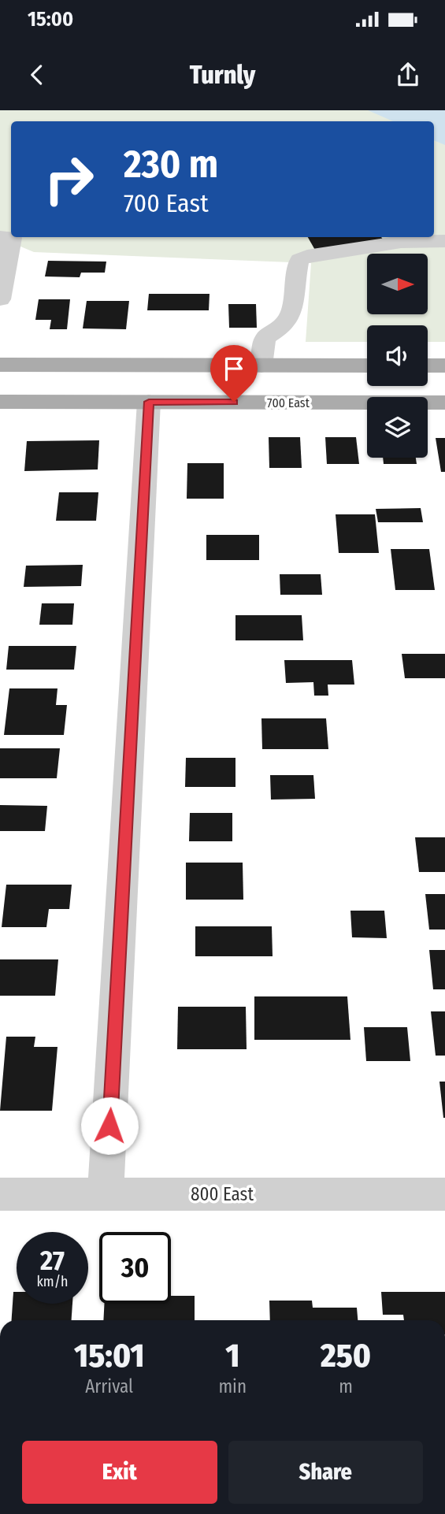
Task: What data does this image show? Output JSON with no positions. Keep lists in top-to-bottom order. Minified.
{"streets":{"main road":["700 East"],"street":["800 East"]},"north":"right","page":{"status":"15:00","header":"Turnly","turn":["230 m","700 East"],"speed":"27 km/h","limit":"30","eta":["15:01","Arrival","1","min","250","m"],"buttons":["Exit","Share"]}}
